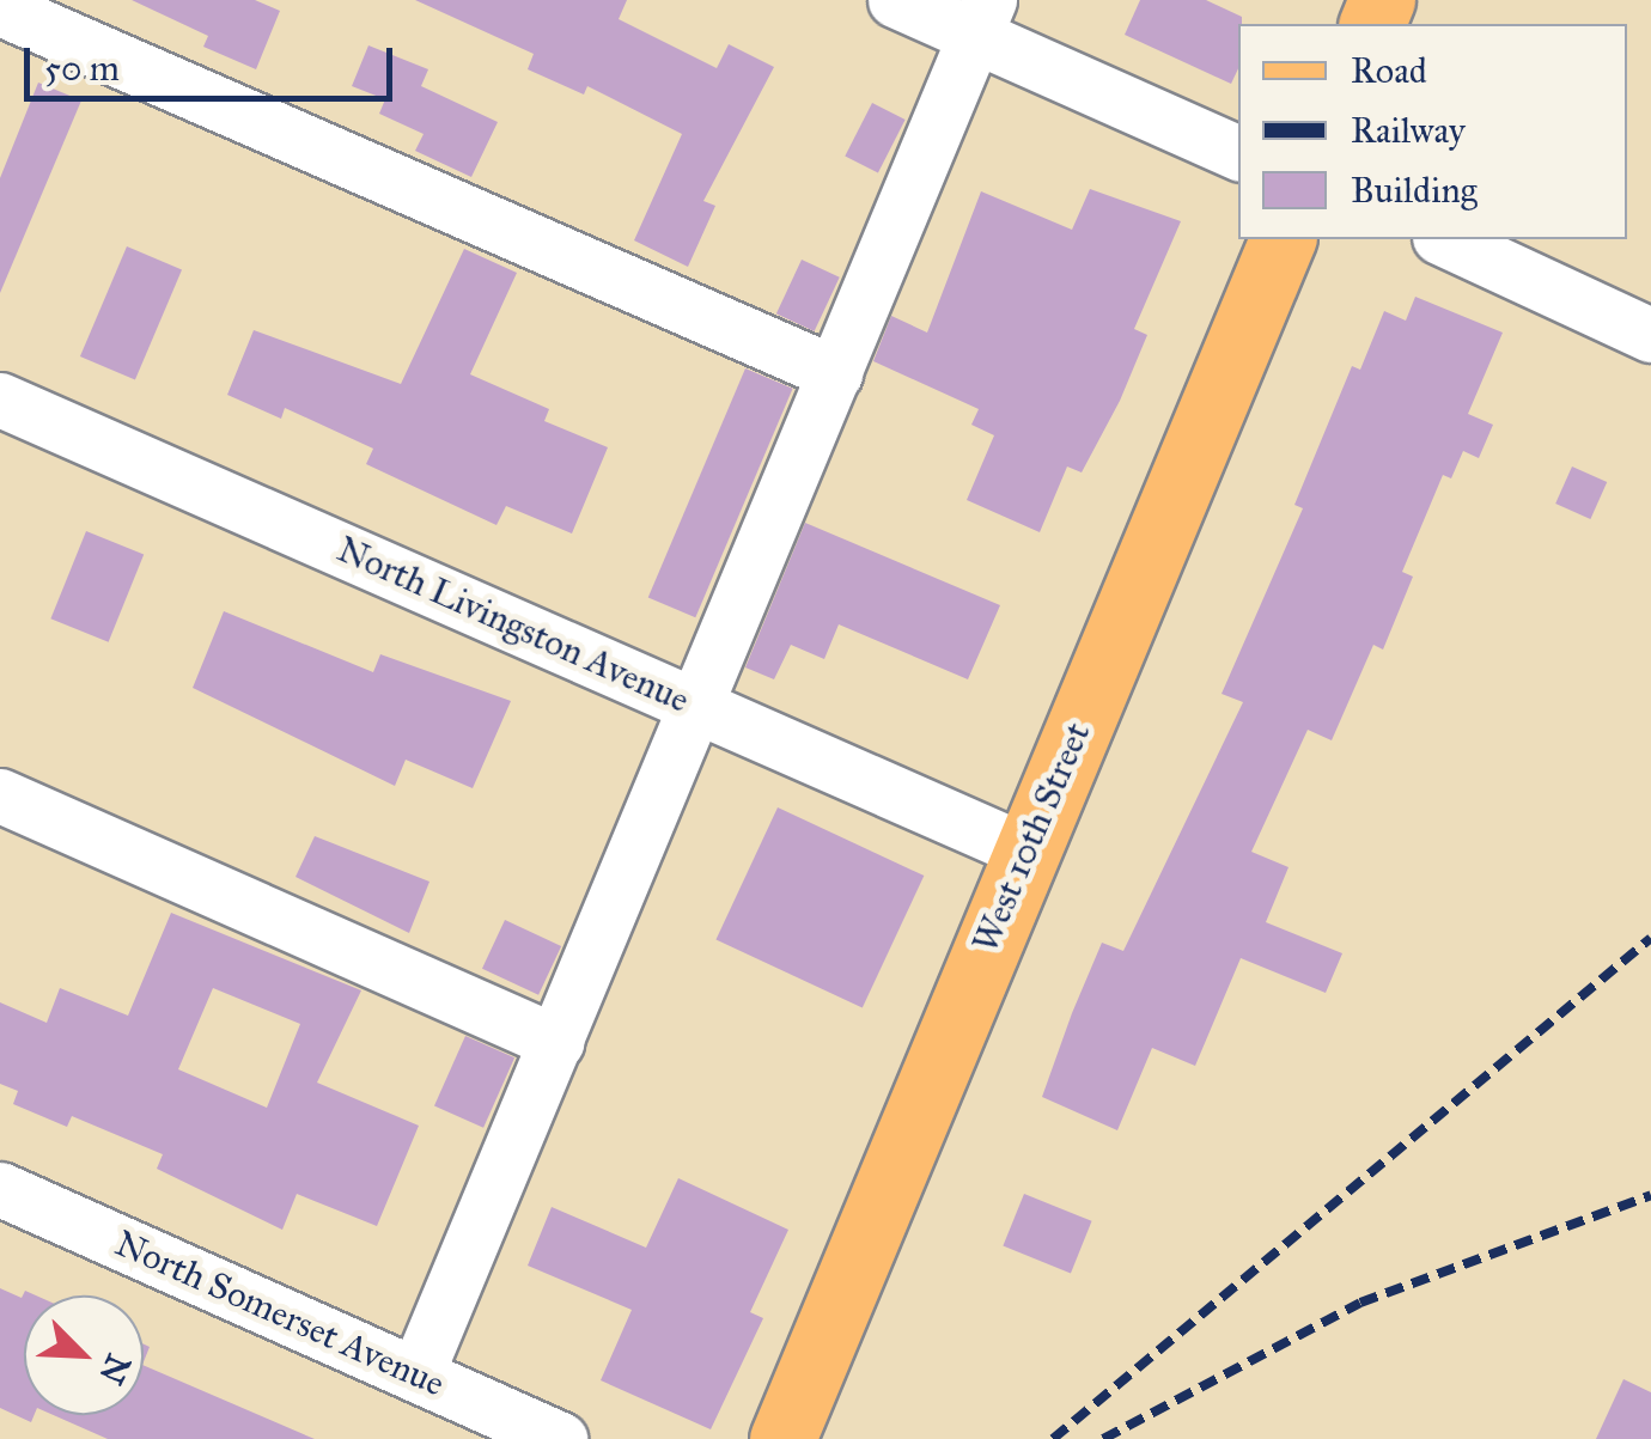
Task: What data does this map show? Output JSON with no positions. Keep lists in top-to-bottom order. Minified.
{"streets":{"main road":["West 10th Street"],"street":["North Livingston Avenue","North Somerset Avenue"]},"crossings":[["North Livingston Avenue","West 10th Street"]],"legend":["Road","Railway","Building"],"scale_bar":"50 m","north":"bottom right"}
